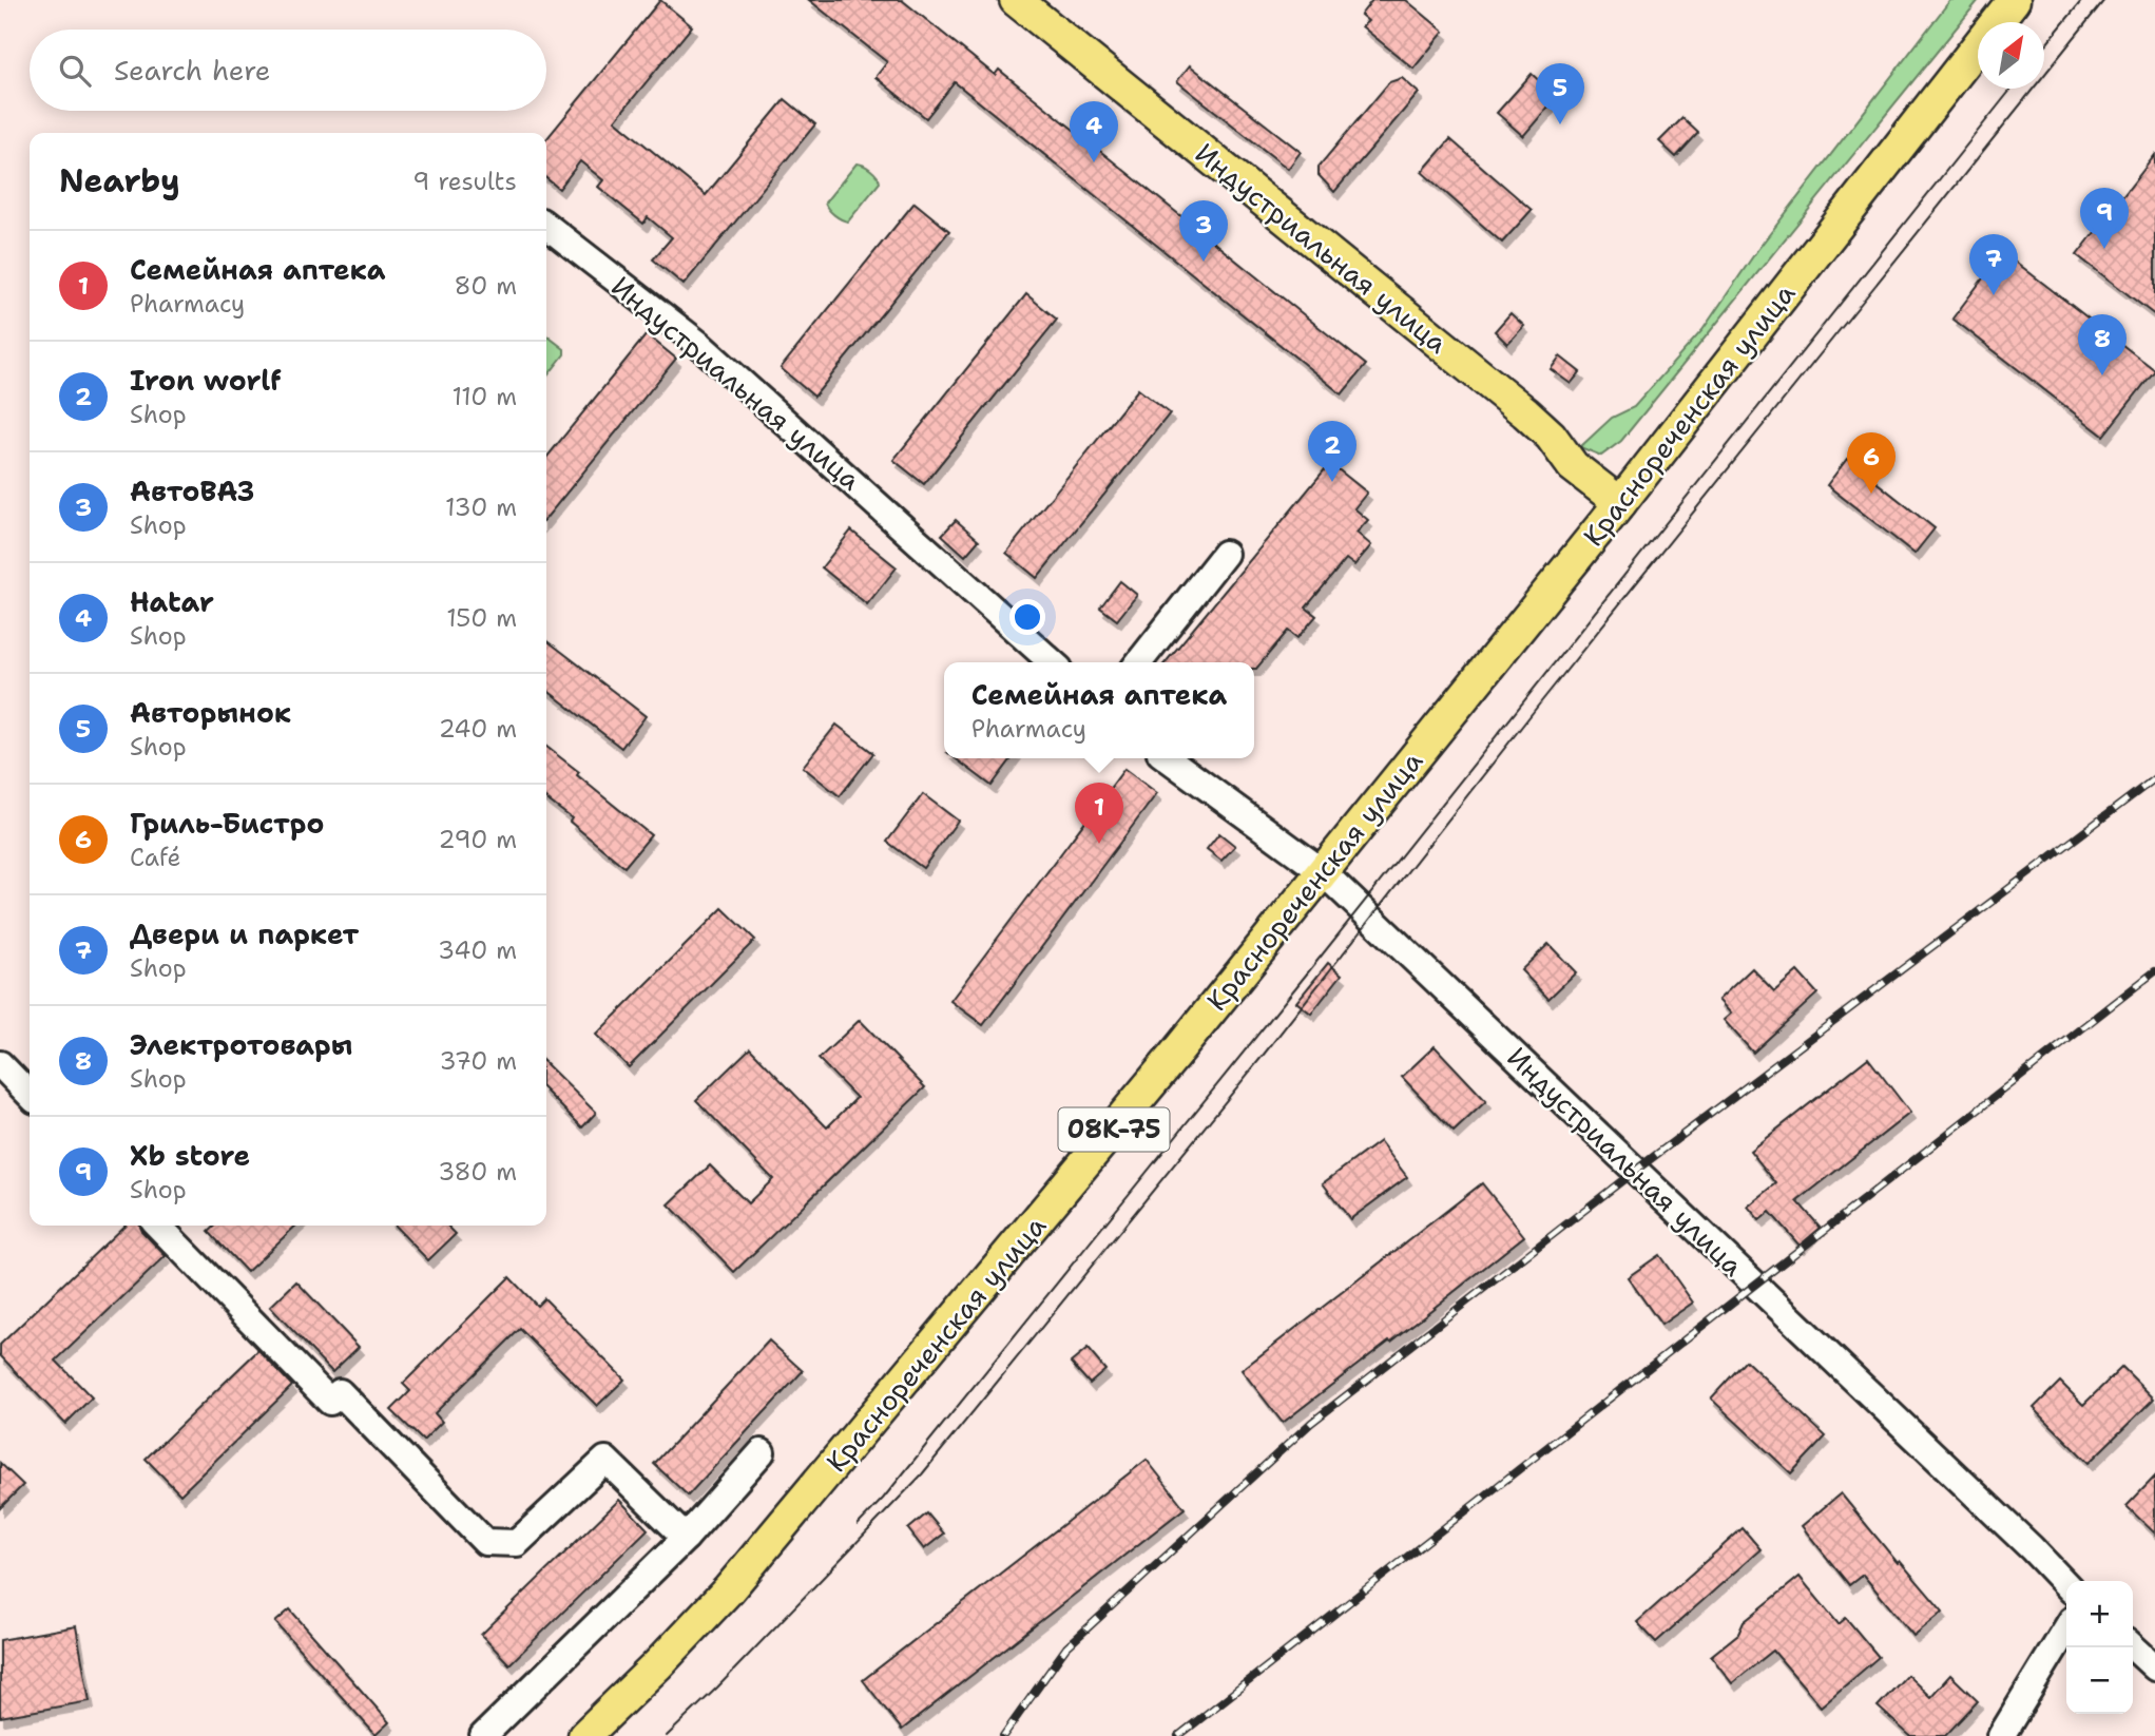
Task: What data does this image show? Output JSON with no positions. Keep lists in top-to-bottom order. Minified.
{"streets":{"main road":["Индустриальная улица","Краснореченская улица","08К-75"]},"crossings":[["Индустриальная улица","Краснореченская улица"]],"north":"top right","page":{"search":"Search here","pins":["5","4","9","3","7","8","2","6","1"],"heading":["Nearby","9 results"],"list":[{"mark":"1","name":"Семейная аптека","note":"Pharmacy","value":"80 m"},{"mark":"2","name":"Iron worlf","note":"Shop","value":"110 m"},{"mark":"3","name":"АвтоВАЗ","note":"Shop","value":"130 m"},{"mark":"4","name":"Hatar","note":"Shop","value":"150 m"},{"mark":"5","name":"Авторынок","note":"Shop","value":"240 m"},{"mark":"6","name":"Гриль-Бистро","note":"Café","value":"290 m"},{"mark":"7","name":"Двери и паркет","note":"Shop","value":"340 m"},{"mark":"8","name":"Электротовары","note":"Shop","value":"370 m"},{"mark":"9","name":"Xb store","note":"Shop","value":"380 m"}],"popup":["Семейная аптека","Pharmacy"],"map_buttons":["+","−"]}}
